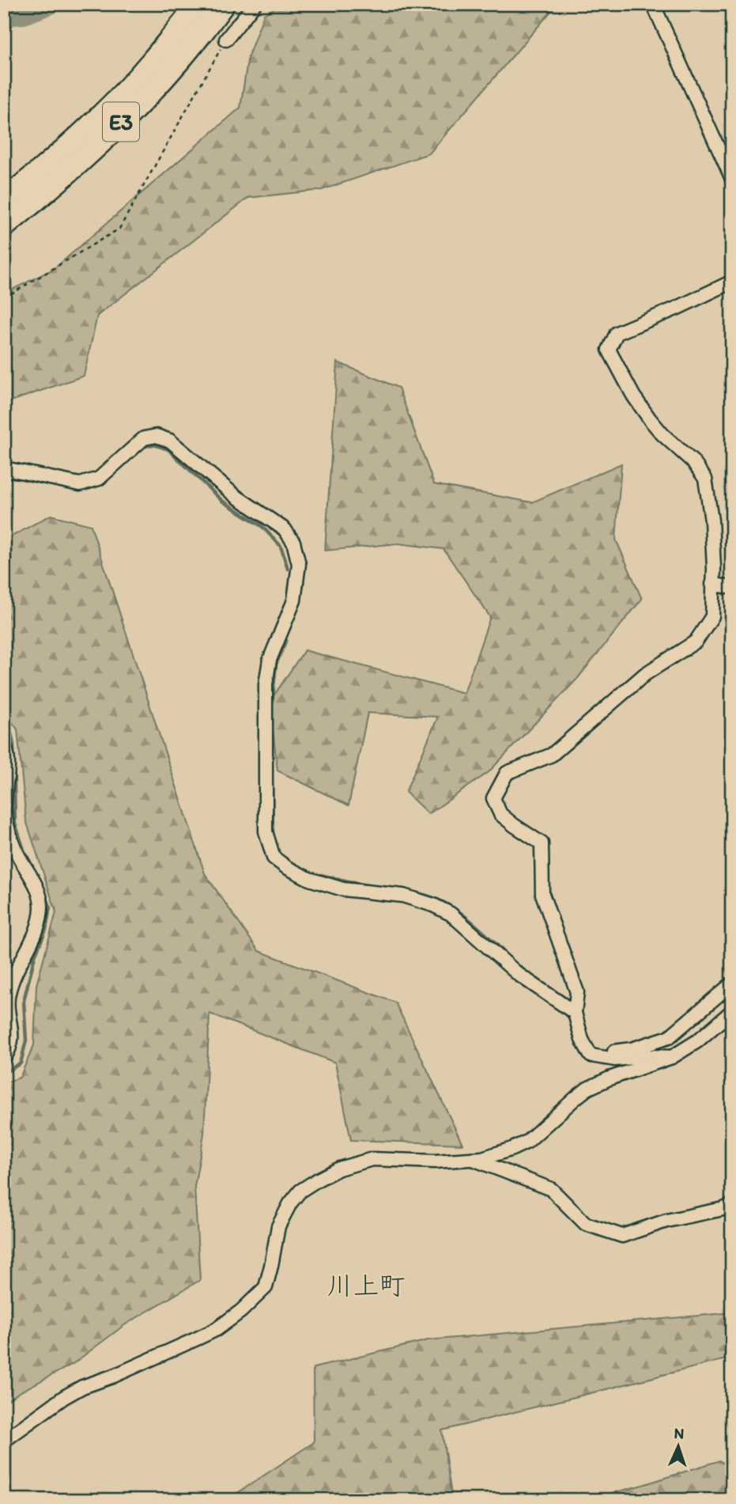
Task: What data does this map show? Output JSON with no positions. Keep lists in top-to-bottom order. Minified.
{"streets":{"highway":["E3"]},"districts":["川上町"],"north":"top"}
